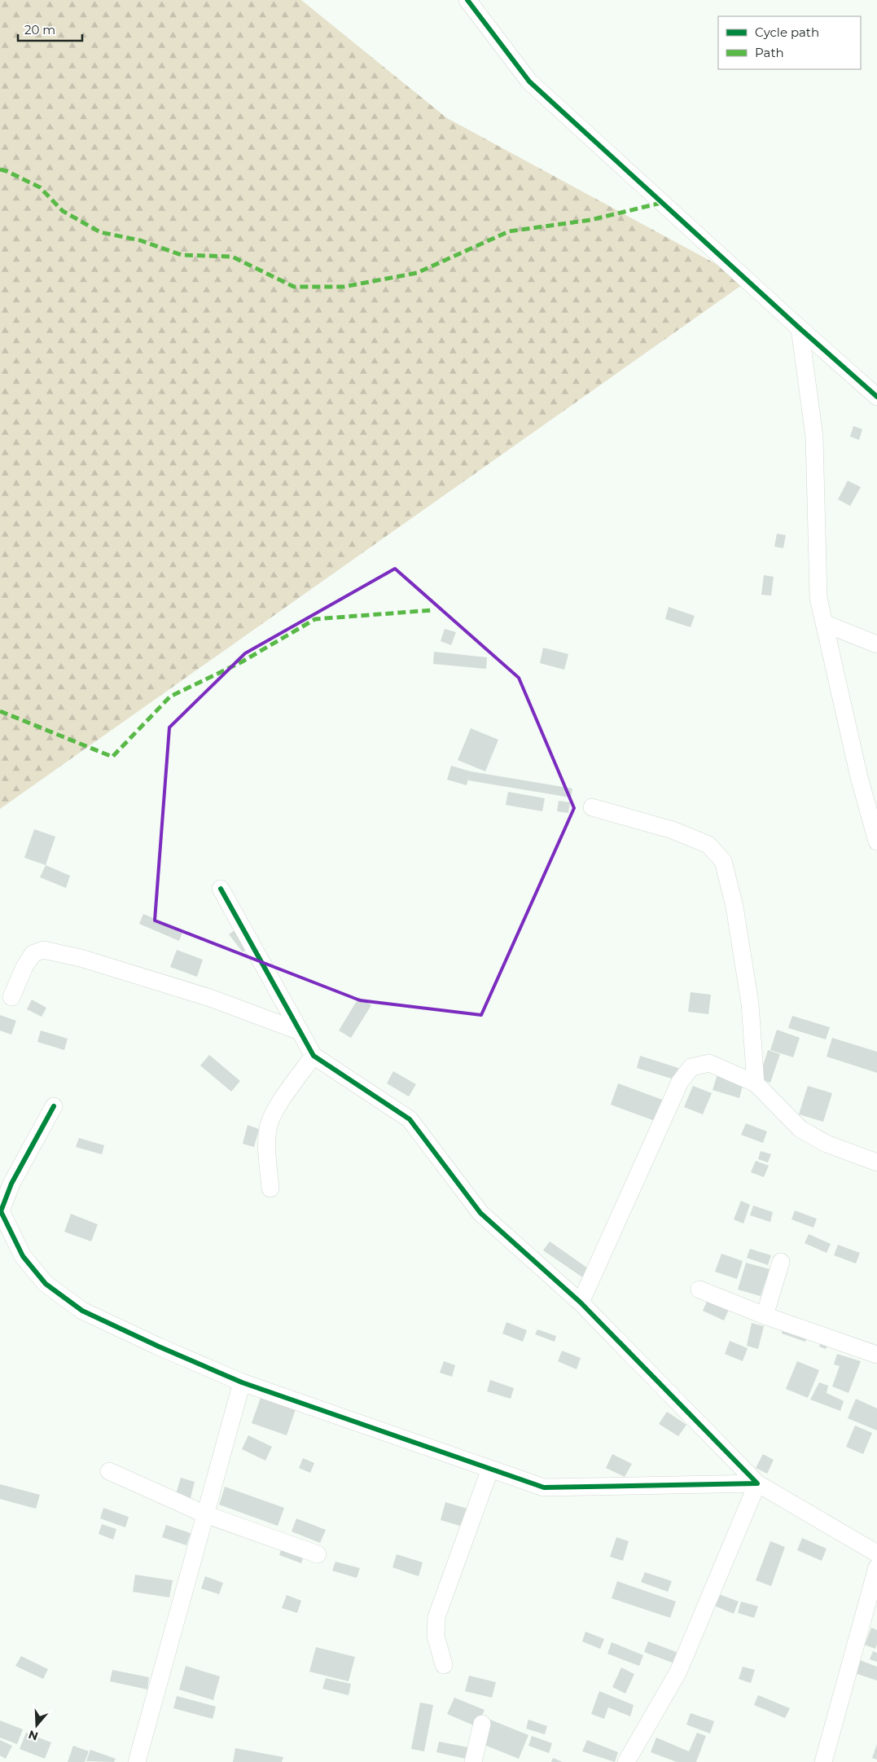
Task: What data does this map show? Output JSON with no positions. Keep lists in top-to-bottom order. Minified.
{"legend":["Cycle path","Path"],"scale_bar":"20 m","north":"bottom"}
